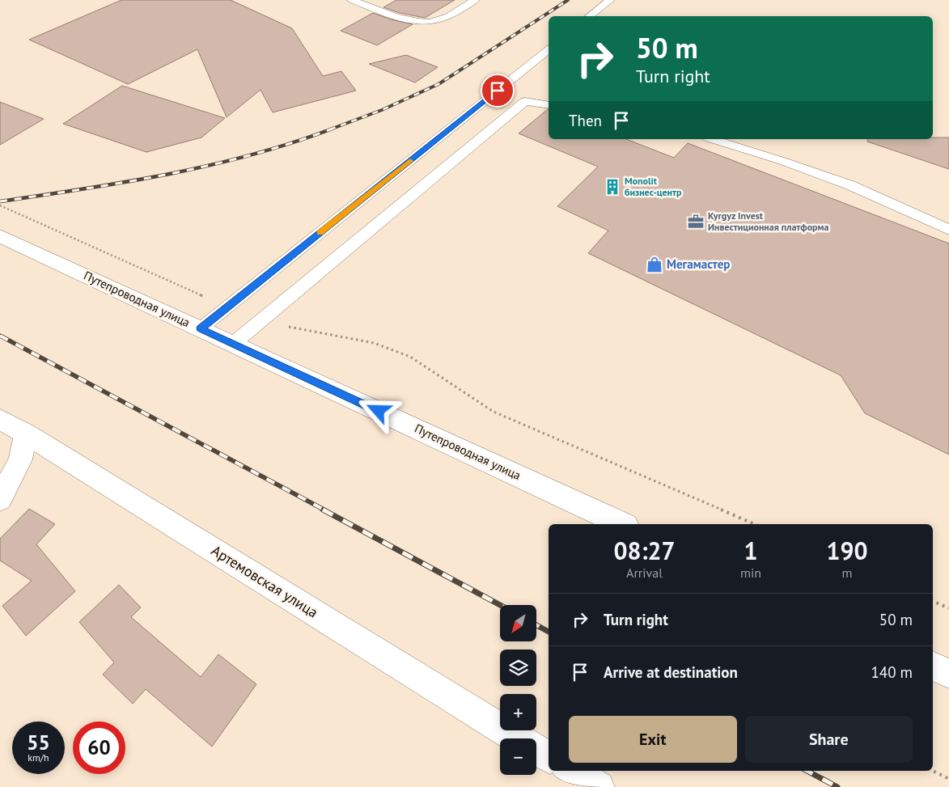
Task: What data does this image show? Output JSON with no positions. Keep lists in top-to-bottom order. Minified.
{"streets":{"main road":["Путепроводная улица","Артемовская улица"]},"places":{"building":["Monolit бизнес-центр"],"office":["Kyrgyz Invest Инвестиционная платформа"],"shop":["Мегамастер"]},"north":"bottom left","page":{"turn":["50 m","Turn right"],"then":"Then","eta":["08:27","Arrival","1","min","190","m"],"list":[{"name":"Turn right","value":"50 m"},{"name":"Arrive at destination","value":"140 m"}],"map_buttons":["+","−"],"buttons":["Exit","Share"],"speed":"55 km/h","limit":"60"}}
